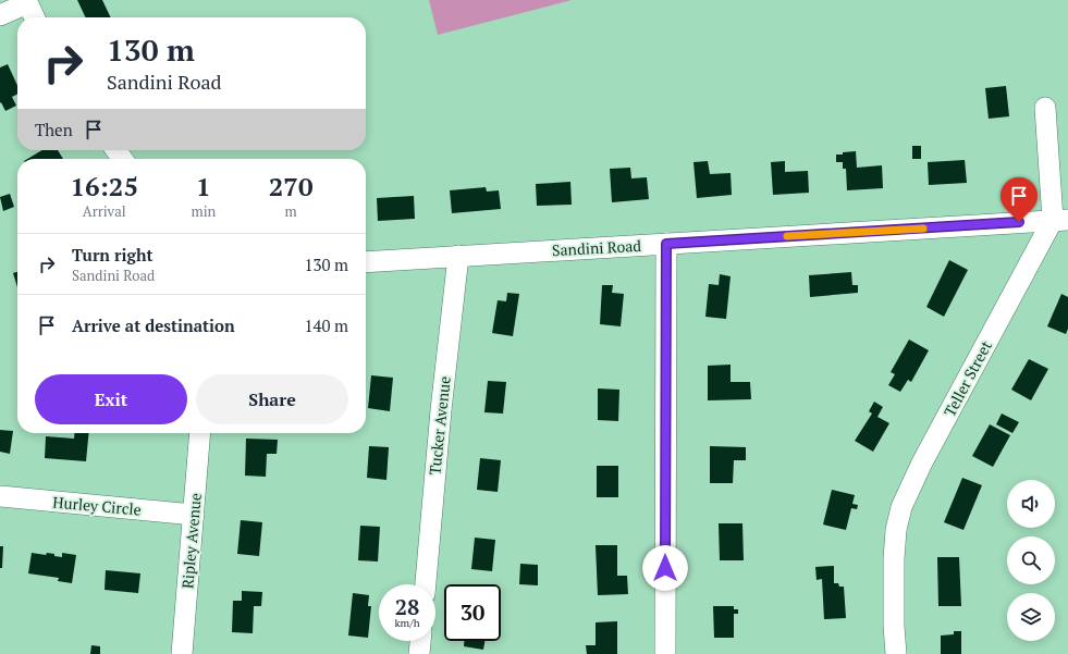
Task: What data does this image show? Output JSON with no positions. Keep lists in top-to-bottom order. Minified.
{"streets":{"street":["Sandini Road","Teller Street","Tucker Avenue","Hurley Circle","Ripley Avenue"]},"crossings":[["Sandini Road","Teller Street"],["Sandini Road","Tucker Avenue"],["Hurley Circle","Ripley Avenue"]],"page":{"turn":["130 m","Sandini Road"],"then":"Then","eta":["16:25","Arrival","1","min","270","m"],"list":[{"name":"Turn right","note":"Sandini Road","value":"130 m"},{"name":"Arrive at destination","value":"140 m"}],"buttons":["Exit","Share"],"speed":"28 km/h","limit":"30"}}
